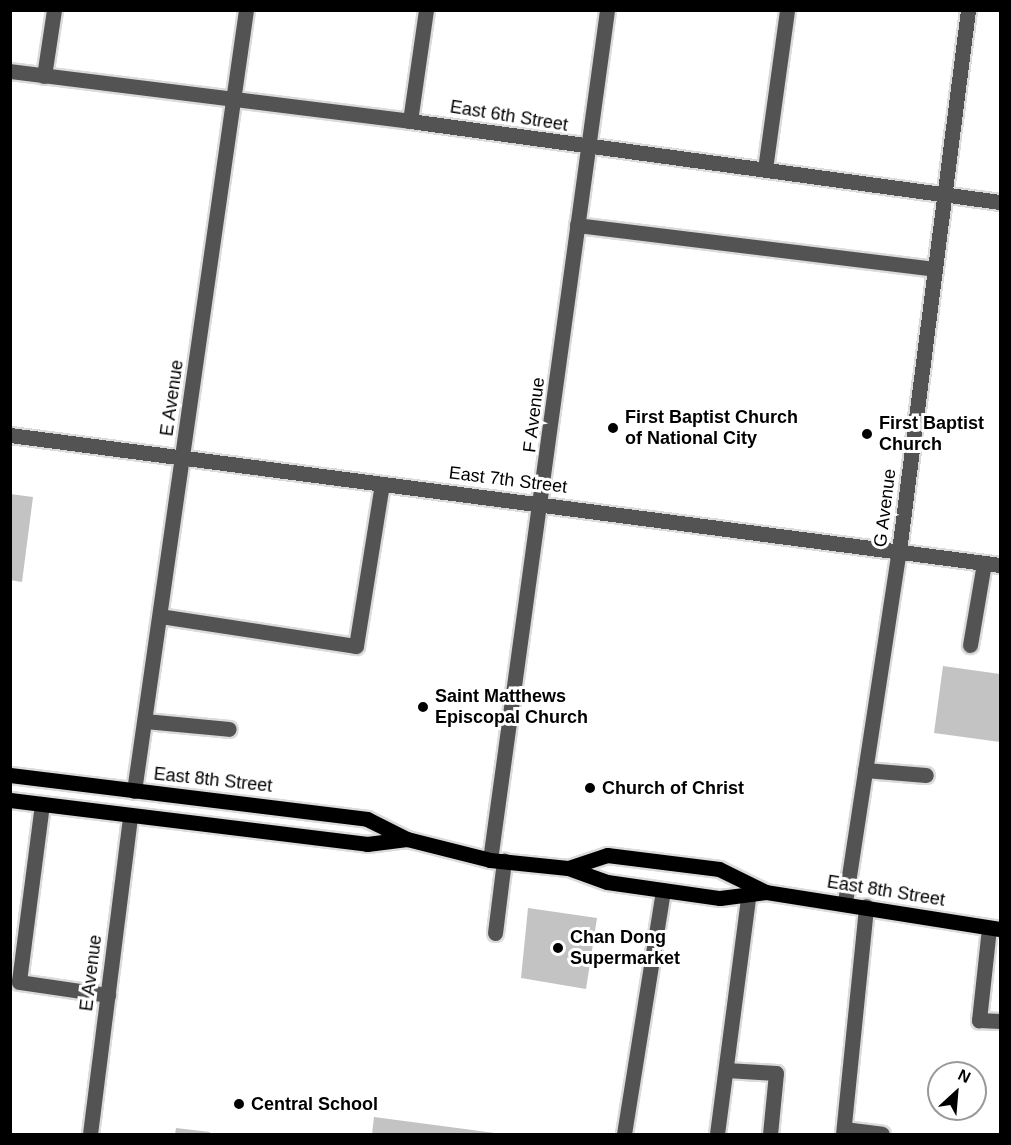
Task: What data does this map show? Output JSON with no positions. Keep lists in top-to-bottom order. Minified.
{"streets":{"main road":["East 8th Street"],"street":["East 6th Street","E Avenue","F Avenue","East 7th Street","G Avenue"]},"crossings":[["East 6th Street","E Avenue"],["East 6th Street","F Avenue"],["East 6th Street","G Avenue"],["E Avenue","East 7th Street"],["E Avenue","East 8th Street"],["F Avenue","East 7th Street"],["F Avenue","East 8th Street"],["East 7th Street","G Avenue"],["G Avenue","East 8th Street"]],"places":["First Baptist Church of National City","First Baptist Church","Saint Matthews Episcopal Church","Church of Christ","Chan Dong Supermarket","Central School"],"north":"top right"}
